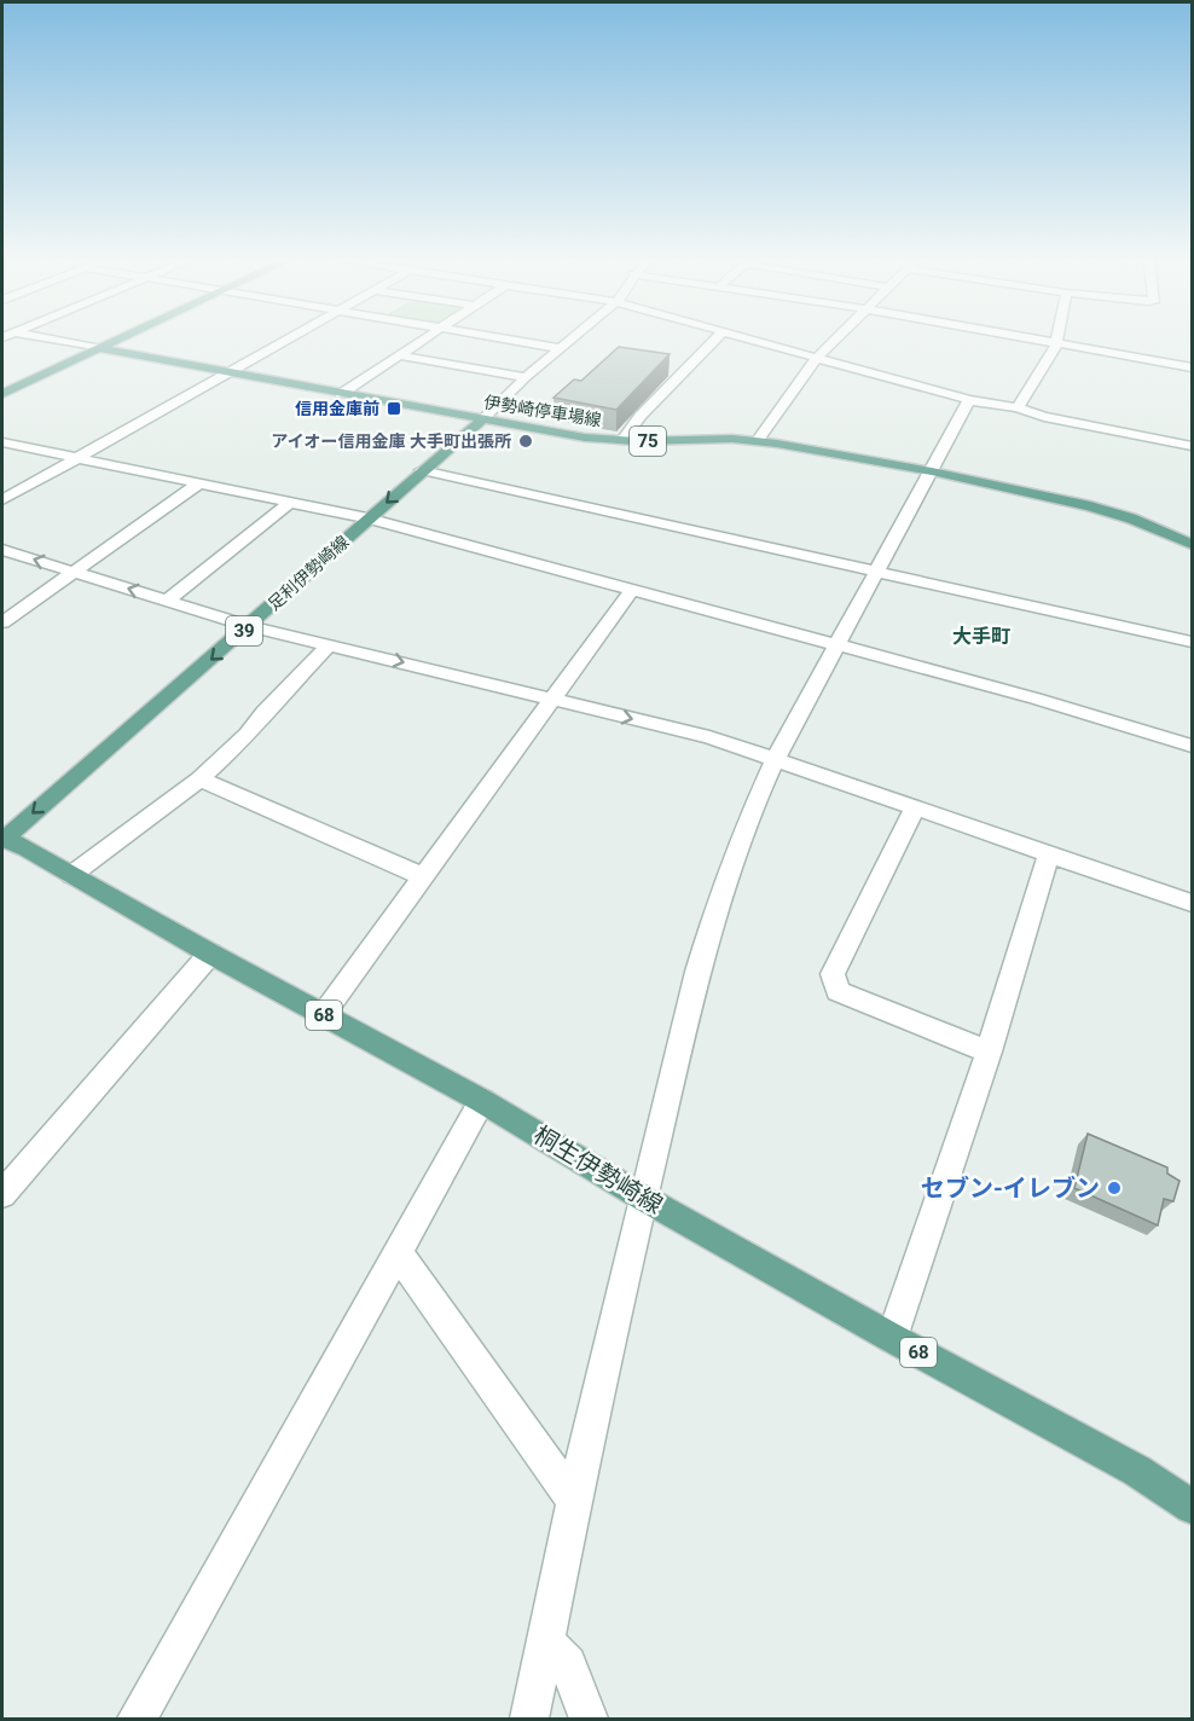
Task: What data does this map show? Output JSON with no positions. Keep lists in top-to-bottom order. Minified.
{"streets":{"main road":["伊勢崎停車場線","75","足利伊勢崎線","39","68","桐生伊勢崎線"]},"crossings":[["伊勢崎停車場線","足利伊勢崎線"],["足利伊勢崎線","桐生伊勢崎線"]],"one_way":["足利伊勢崎線"],"districts":["大手町"],"places":{"transit":["信用金庫前"],"other":["アイオー信用金庫 大手町出張所","セブン-イレブン"]}}
